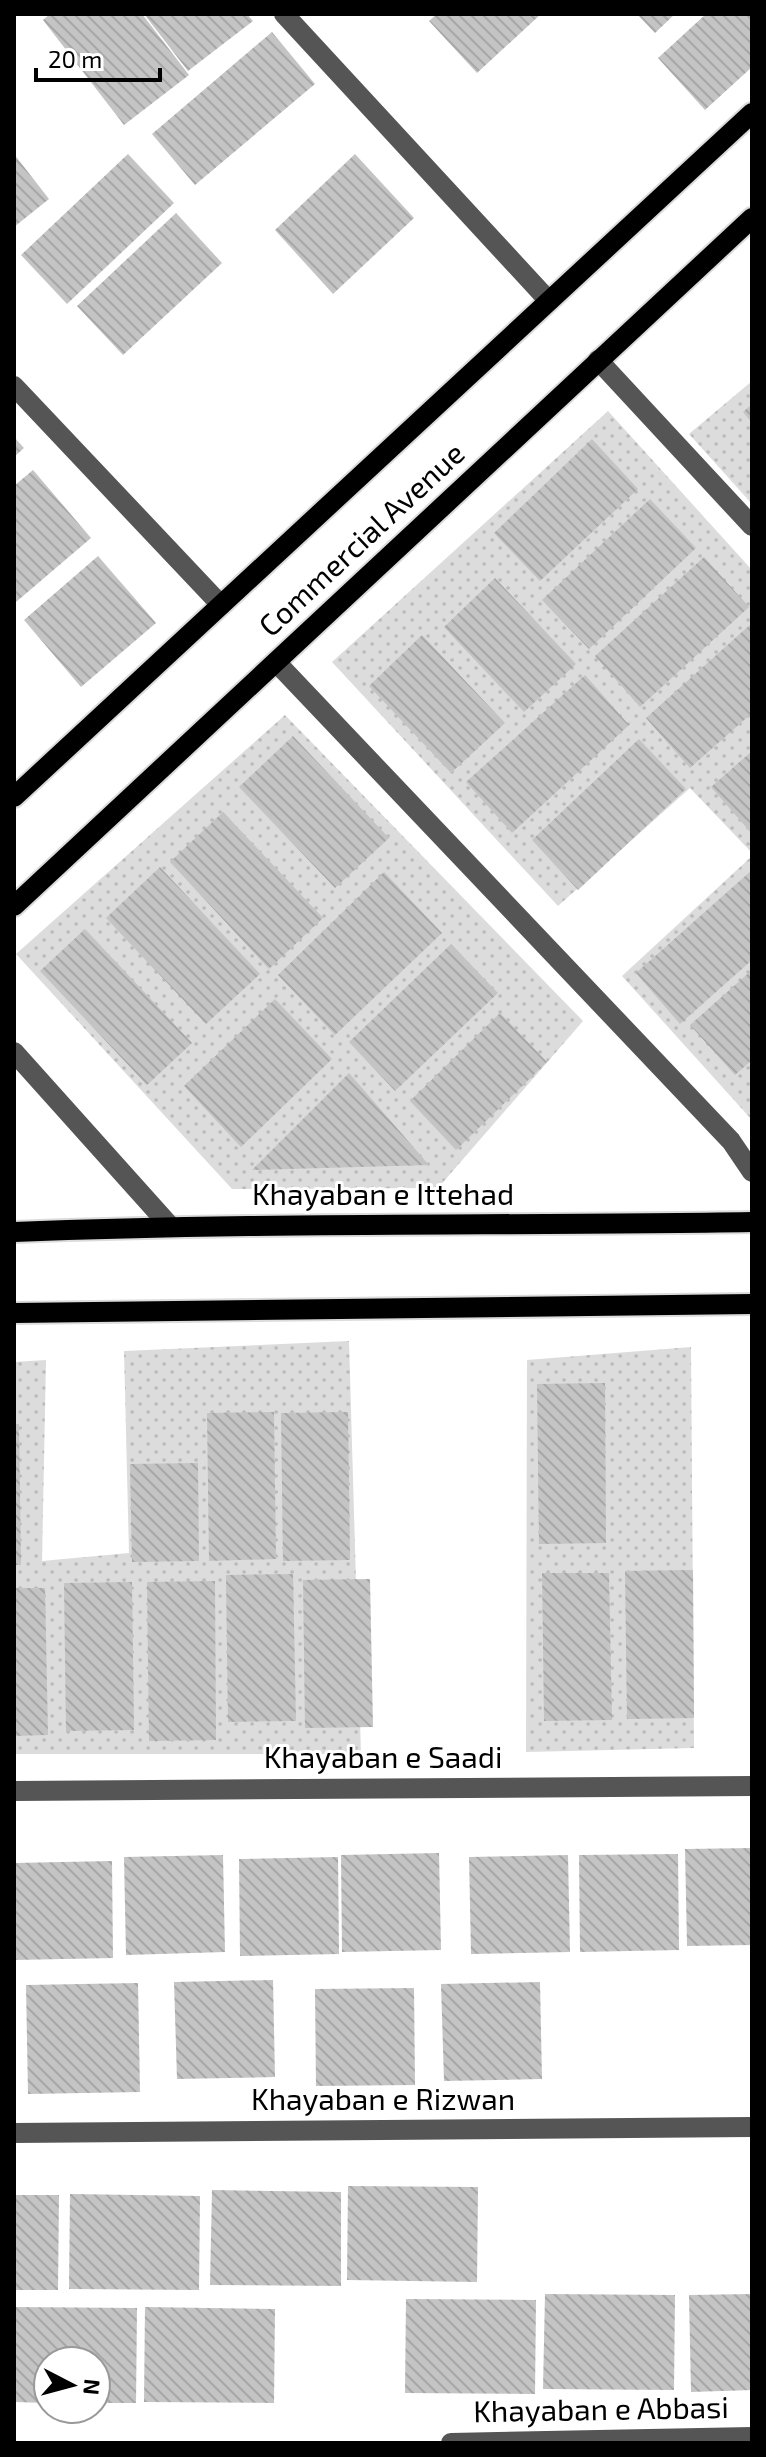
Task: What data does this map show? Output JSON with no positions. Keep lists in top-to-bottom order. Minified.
{"streets":{"main road":["Commercial Avenue","Khayaban e Ittehad"],"street":["Khayaban e Saadi","Khayaban e Rizwan","Khayaban e Abbasi"]},"scale_bar":"20 m","north":"right"}
